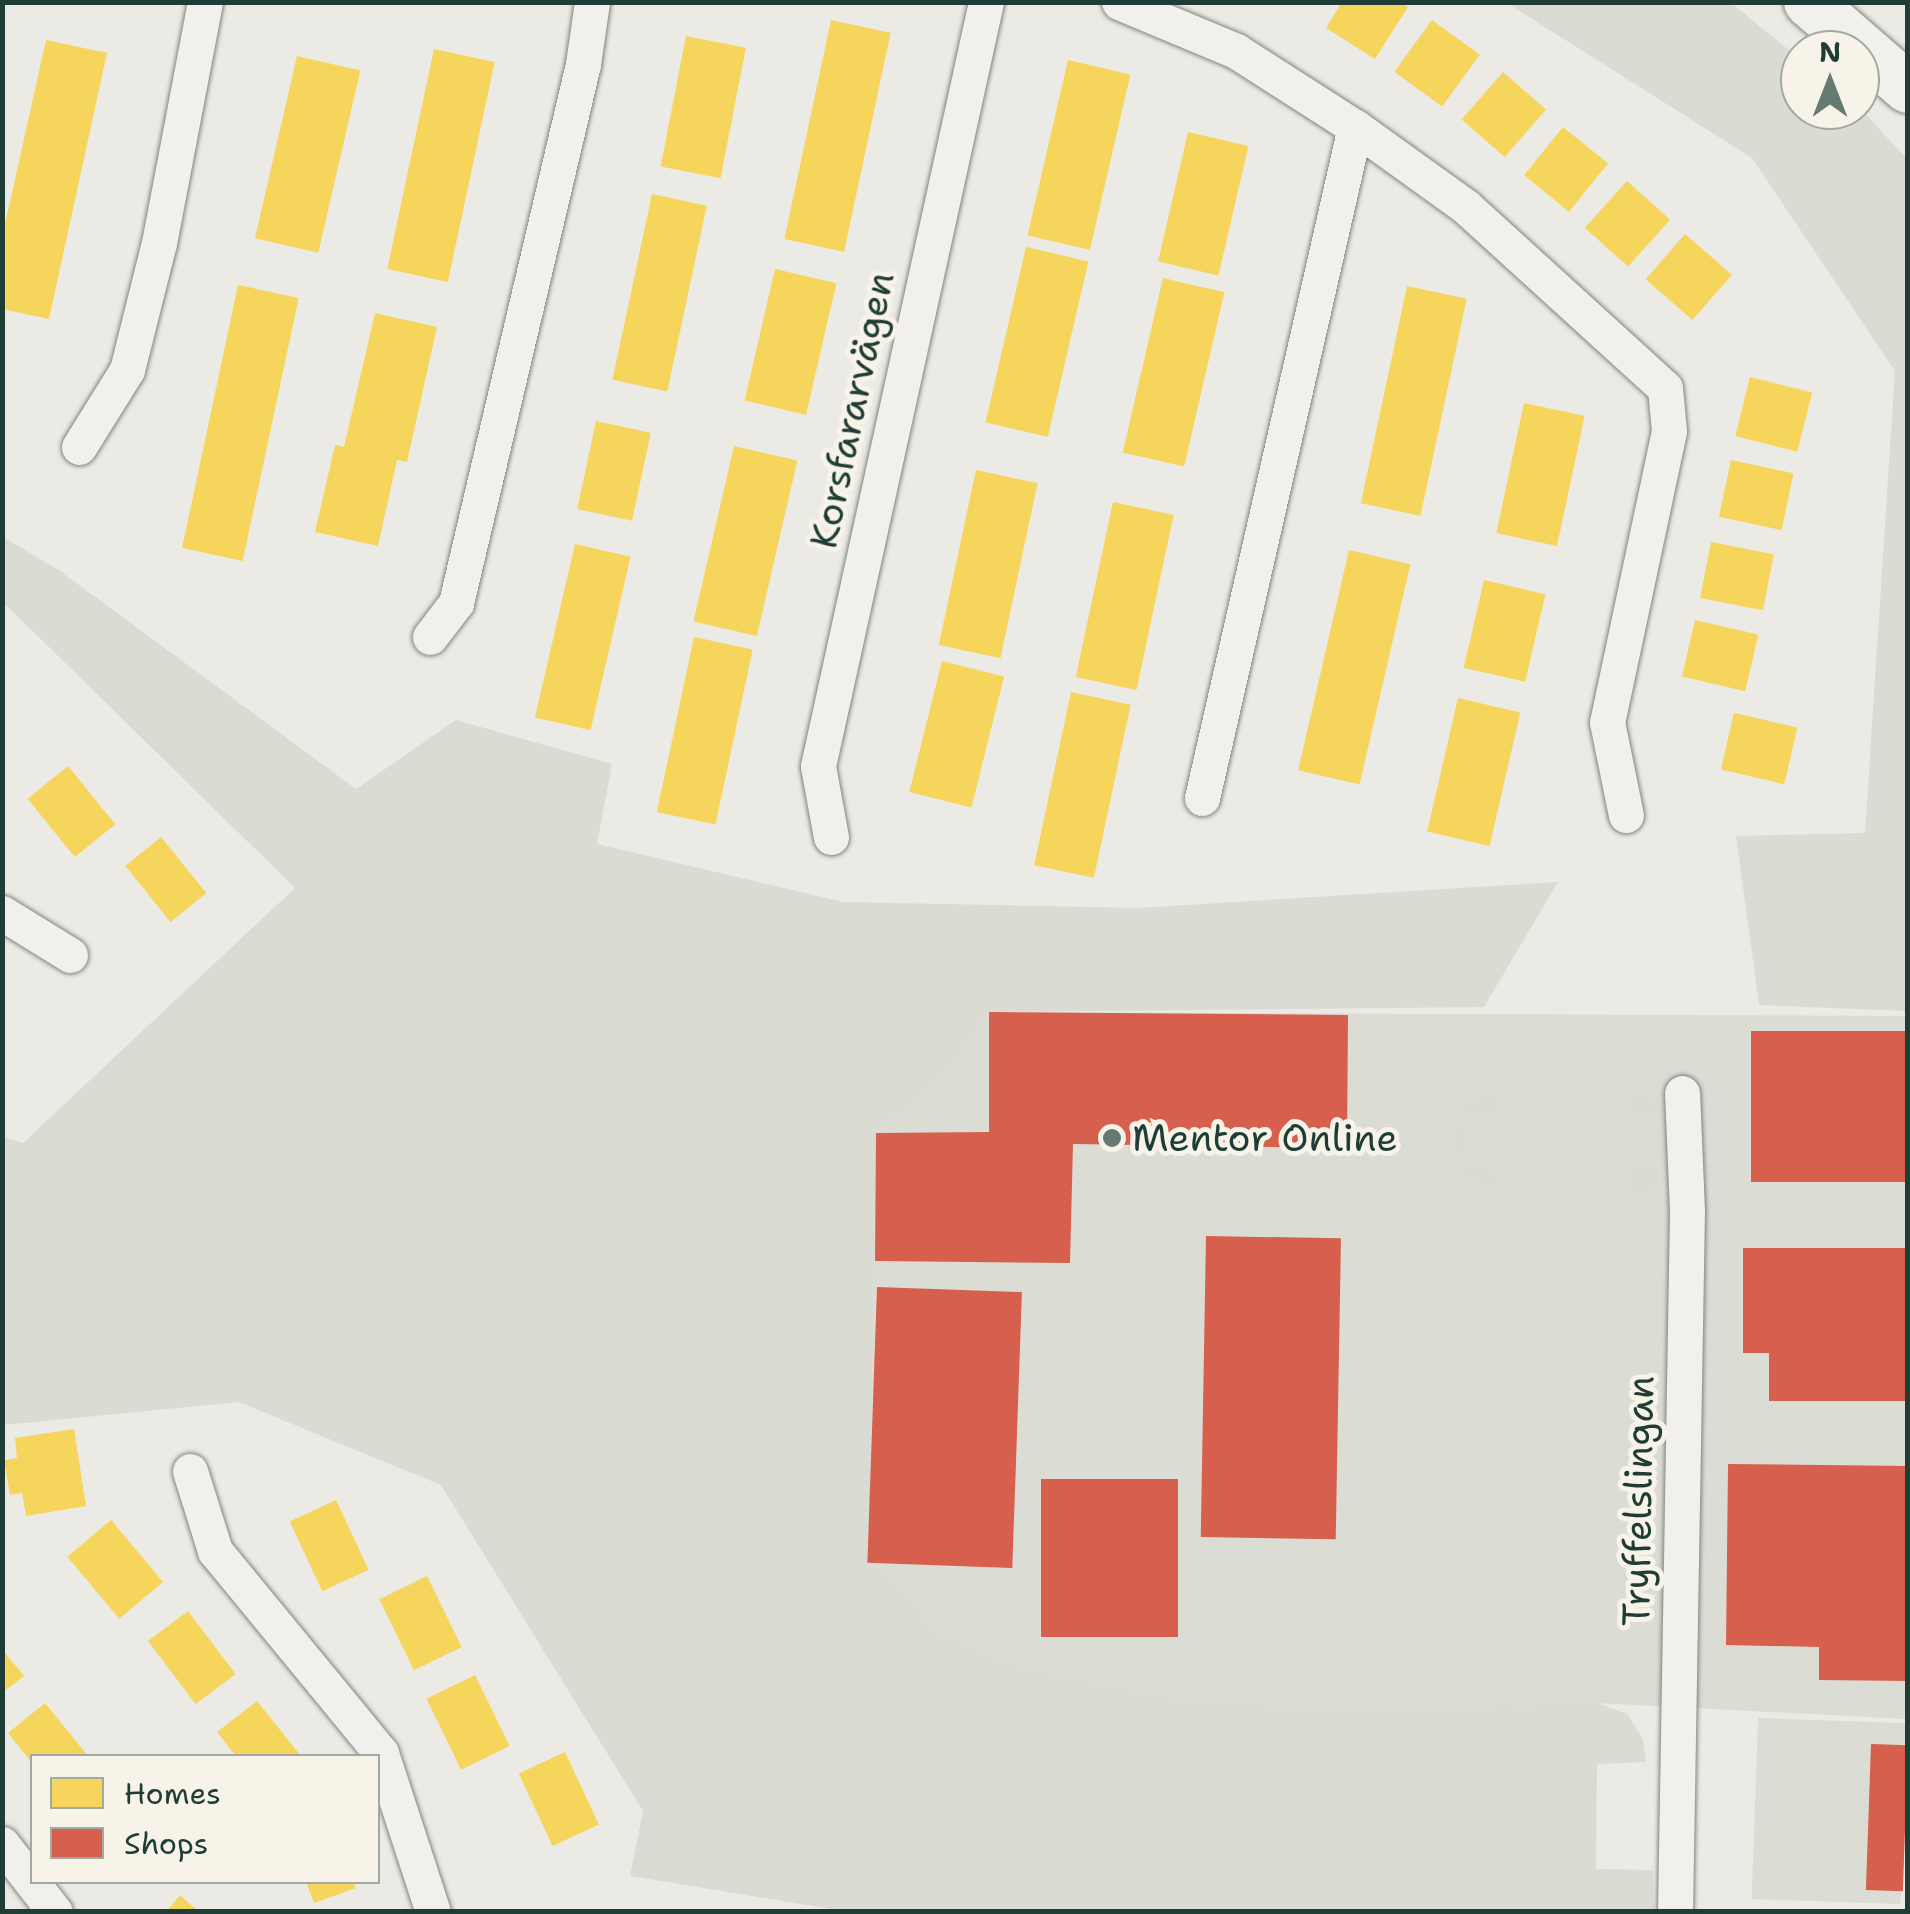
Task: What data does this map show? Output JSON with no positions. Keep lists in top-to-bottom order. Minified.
{"streets":{"street":["Korsfararvägen","Tryffelslingan"]},"places":["Mentor Online"],"legend":["Homes","Shops"],"north":"top"}
